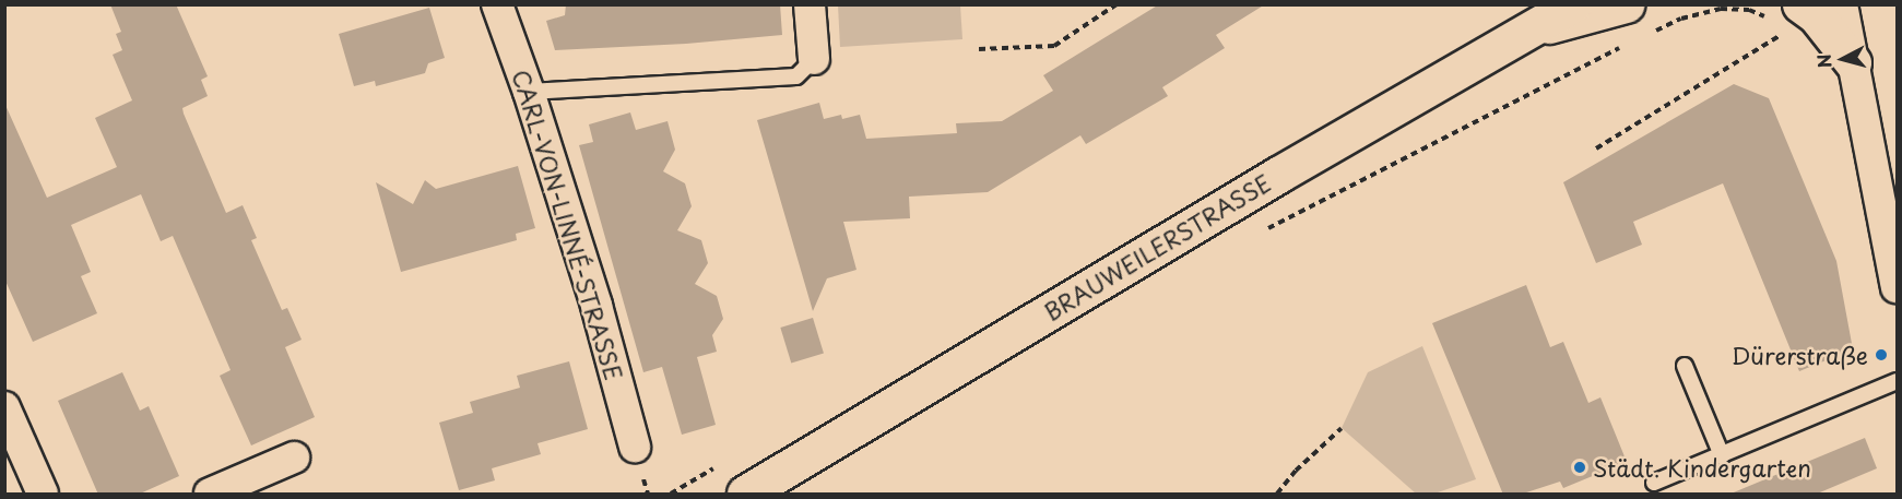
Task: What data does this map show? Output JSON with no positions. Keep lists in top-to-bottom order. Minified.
{"streets":{"main road":["BRAUWEILERSTRASSE"],"street":["CARL-VON-LINNÉ-STRASSE"]},"places":["Dürerstraße","Städt. Kindergarten"],"north":"left"}
